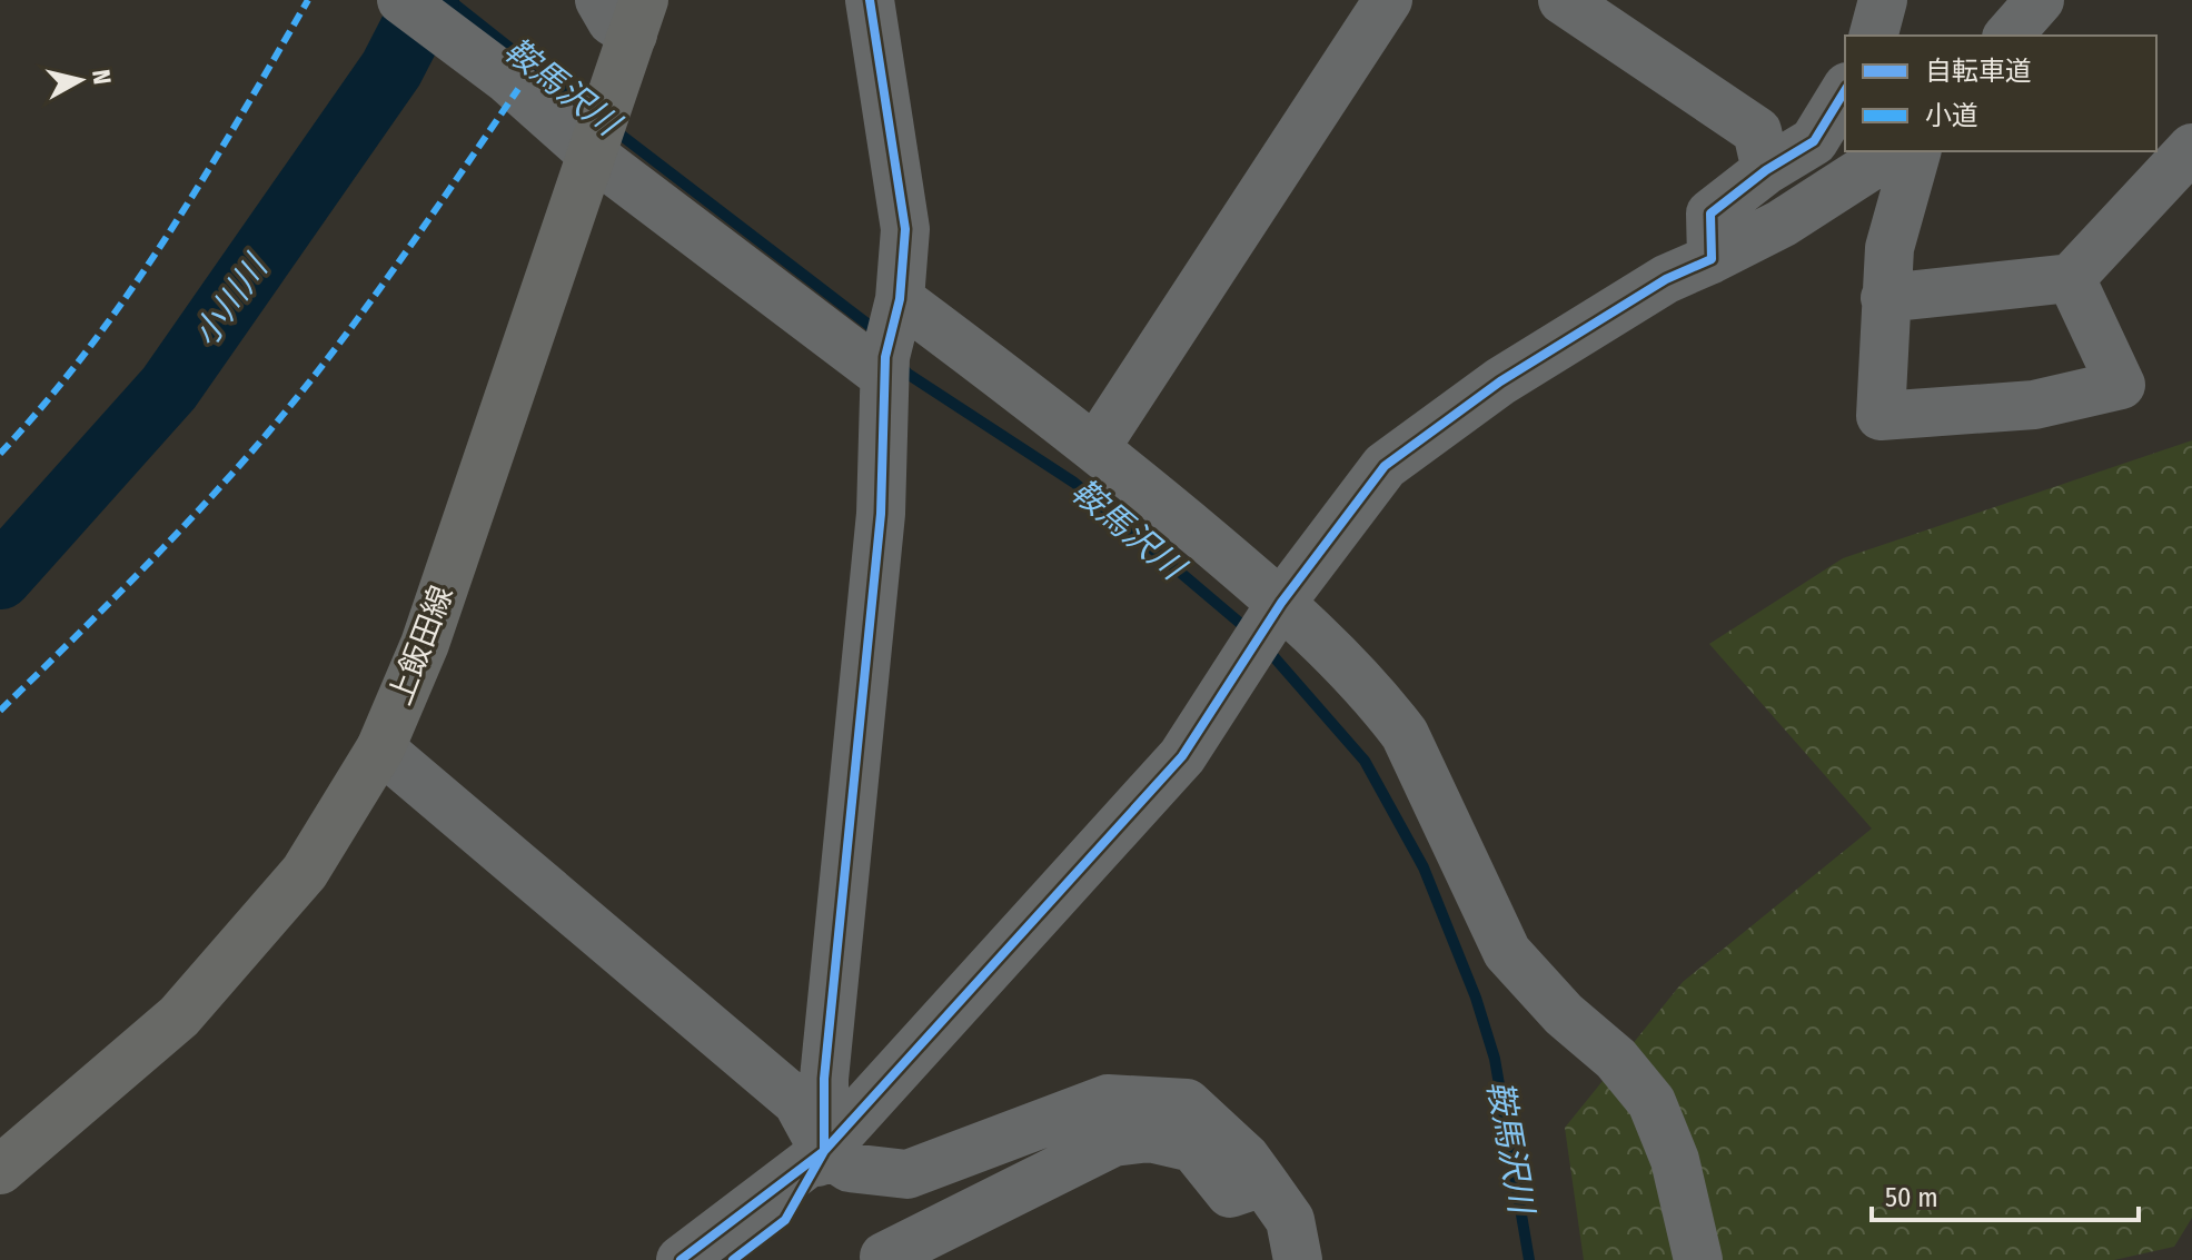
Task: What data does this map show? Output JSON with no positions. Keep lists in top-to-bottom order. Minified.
{"streets":{"main road":["上飯田線"]},"water":["鞍馬沢川","小川川"],"legend":["自転車道","小道"],"scale_bar":"50 m","north":"right"}
